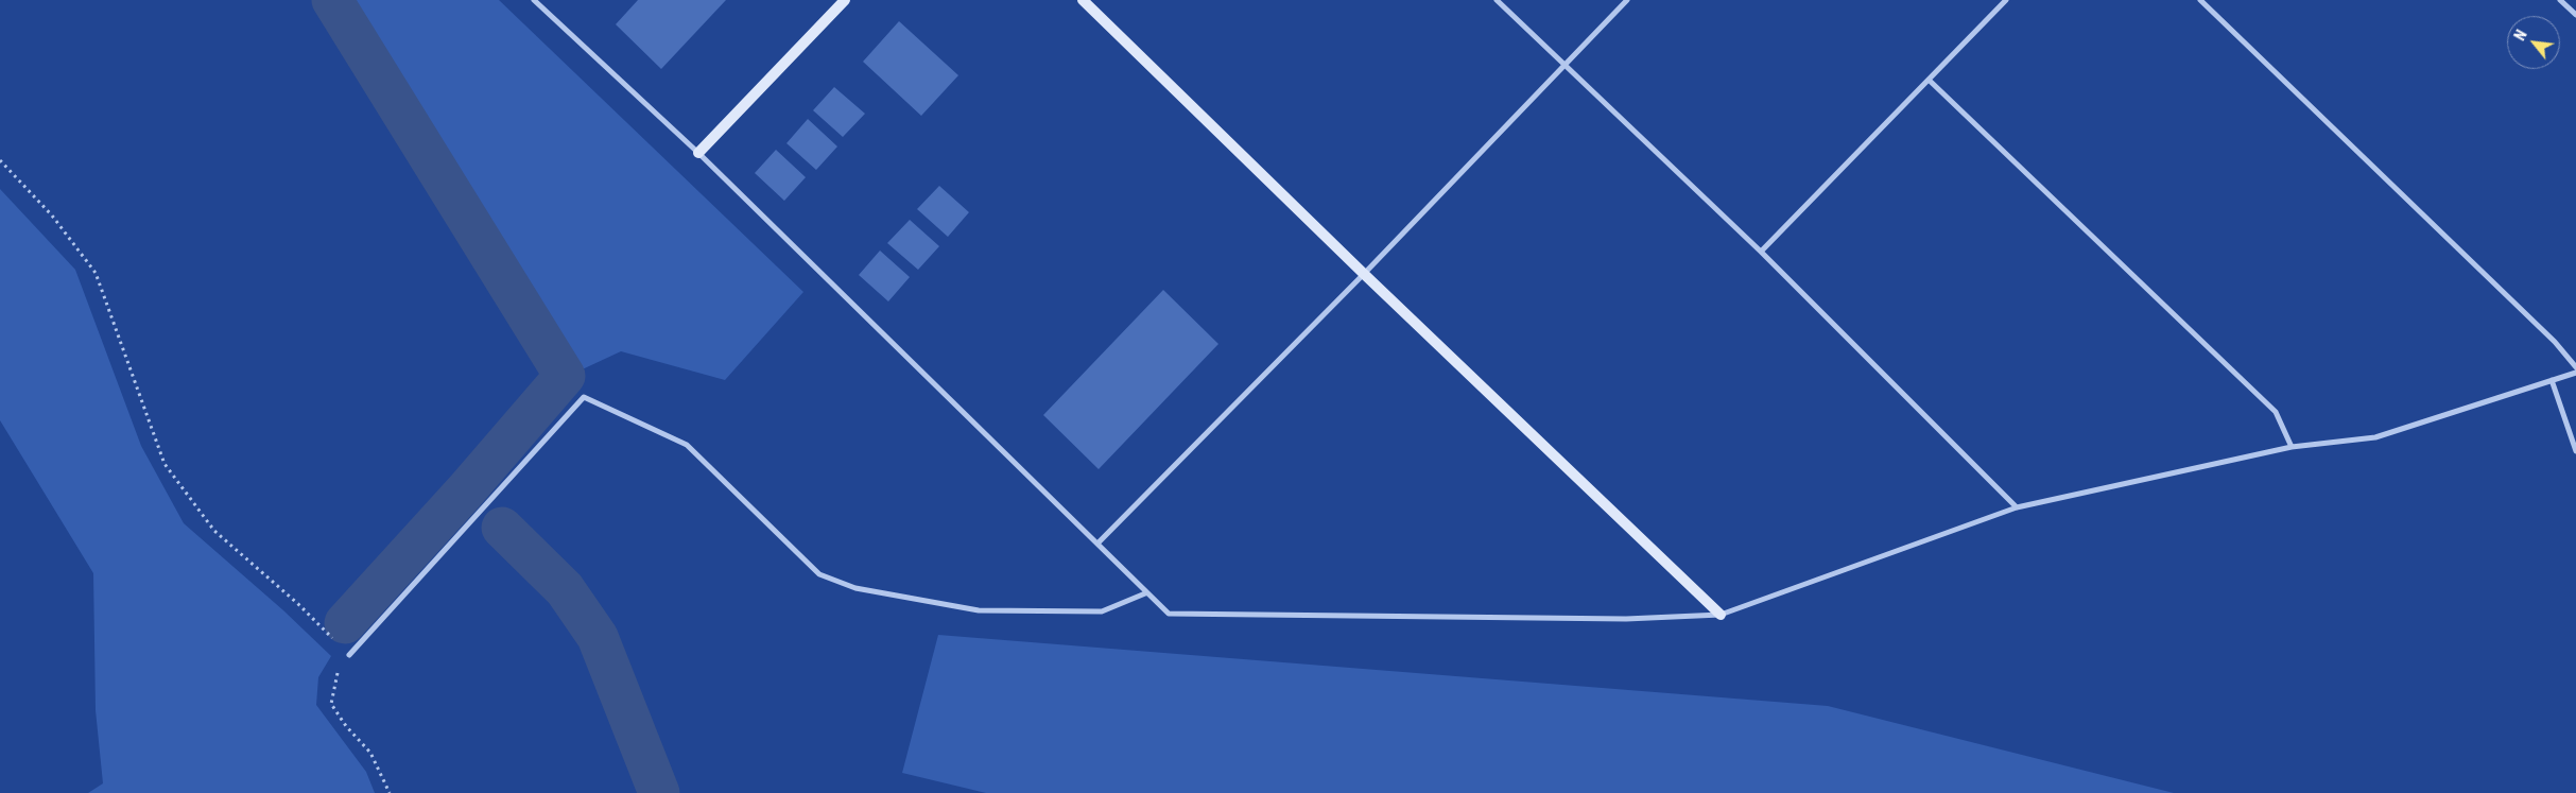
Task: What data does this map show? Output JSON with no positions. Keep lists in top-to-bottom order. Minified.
{"north":"top left"}
